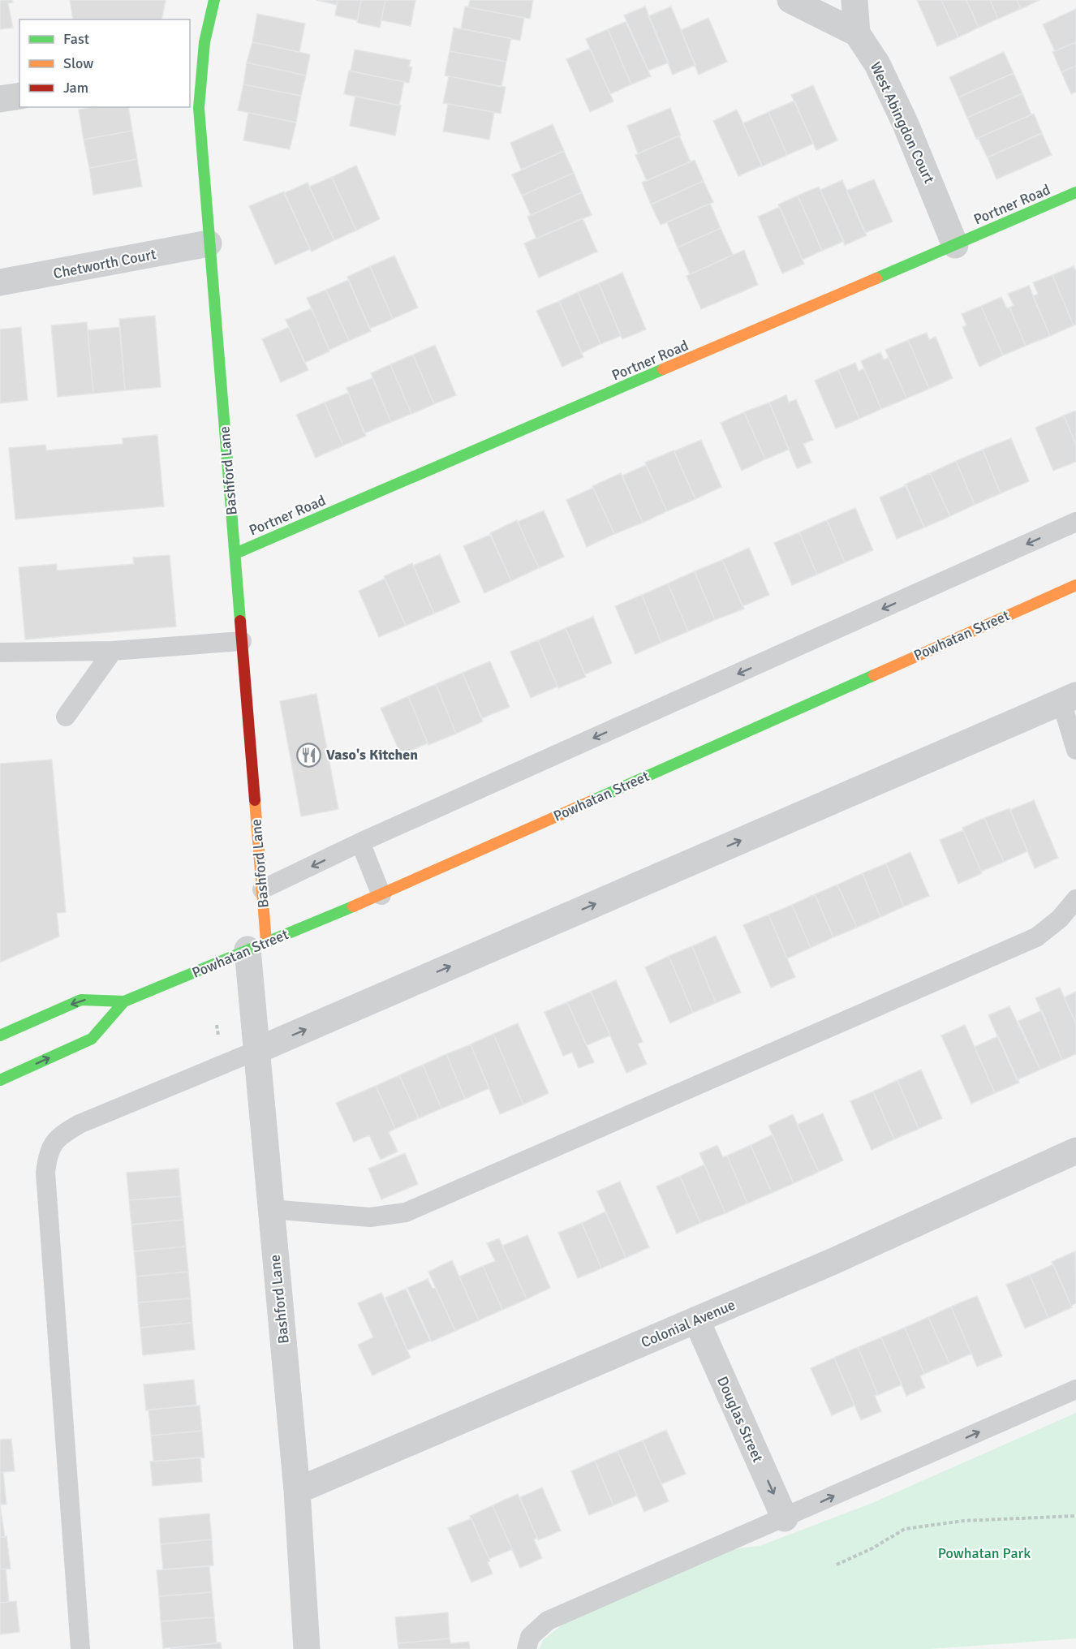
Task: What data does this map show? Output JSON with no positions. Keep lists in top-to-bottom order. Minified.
{"streets":{"street":["West Abingdon Court","Portner Road","Chetworth Court","Bashford Lane","Powhatan Street","Colonial Avenue","Douglas Street"]},"crossings":[["West Abingdon Court","Portner Road"],["Portner Road","Bashford Lane"],["Chetworth Court","Bashford Lane"],["Bashford Lane","Powhatan Street"],["Bashford Lane","Colonial Avenue"],["Colonial Avenue","Douglas Street"]],"one_way":["Douglas Street"],"parks":["Powhatan Park"],"places":{"restaurant":["Vaso's Kitchen"]},"legend":["Fast","Slow","Jam"]}
